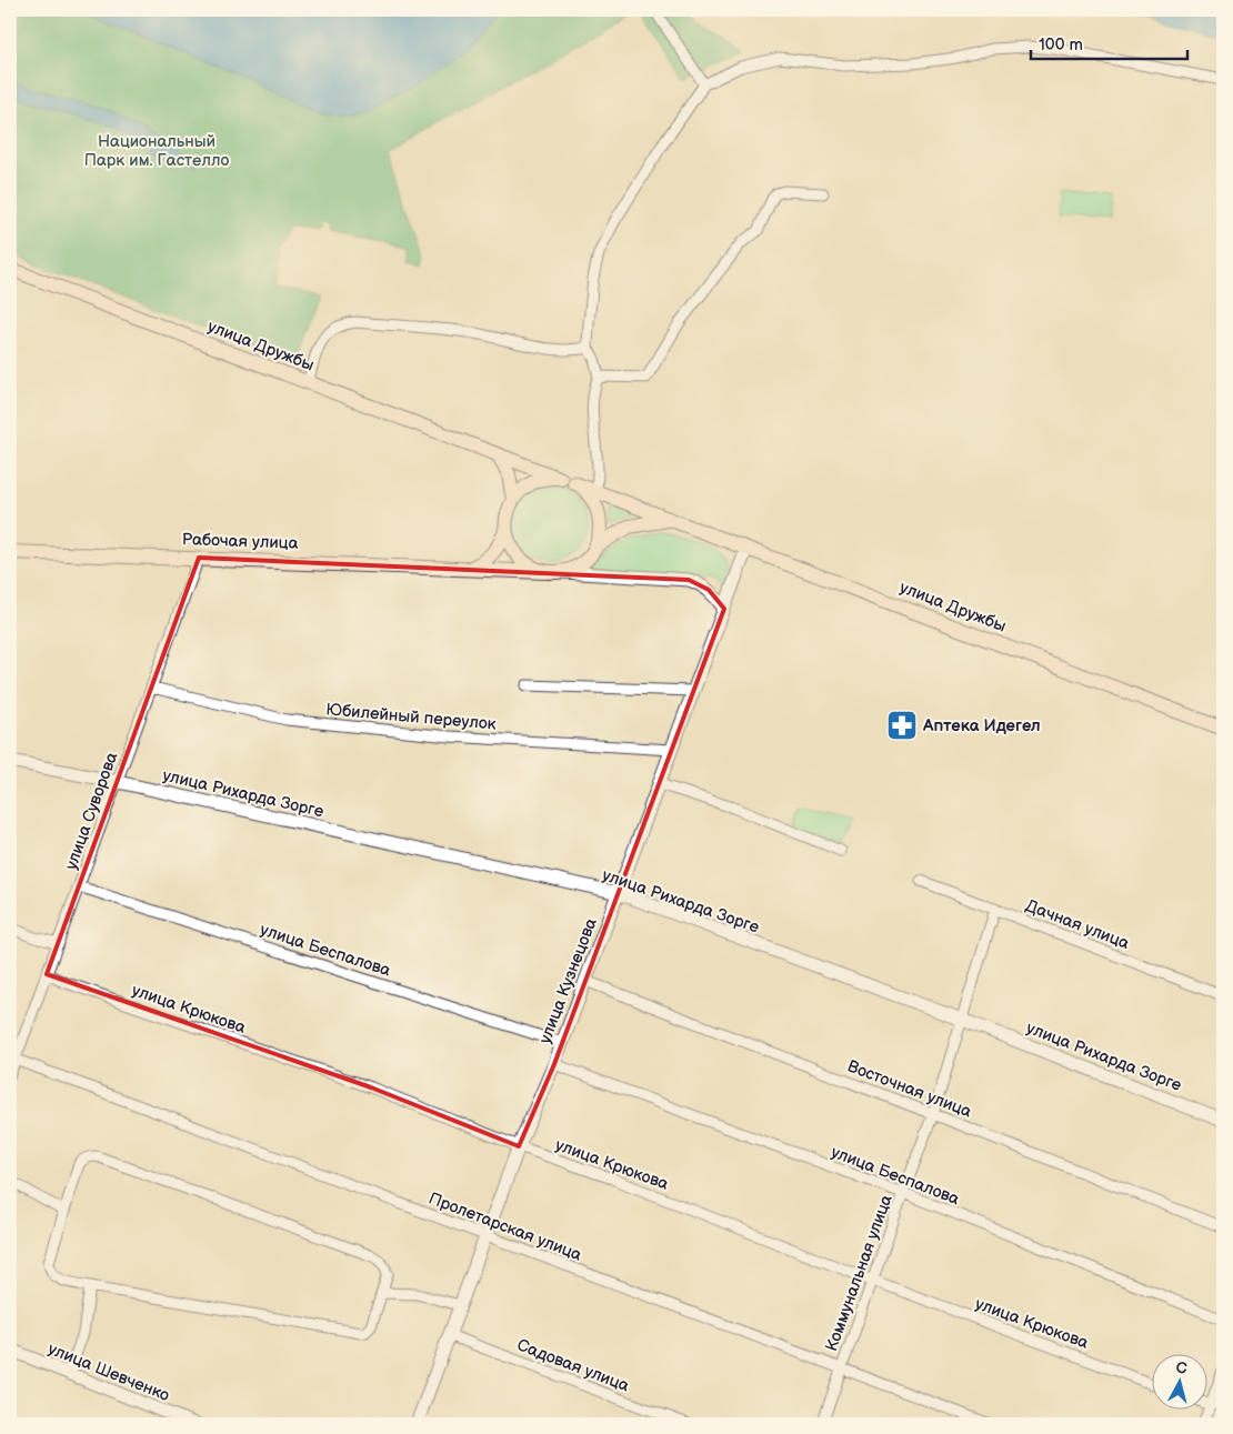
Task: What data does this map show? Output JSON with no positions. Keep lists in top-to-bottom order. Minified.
{"streets":{"main road":["улица Дружбы","Рабочая улица"],"street":["Юбилейный переулок","улица Рихарда Зорге","улица Суворова","Дачная улица","улица Беспалова","улица Кузнецова","улица Крюкова","Восточная улица","Пролетарская улица","Коммунальная улица","Садовая улица","улица Шевченко"]},"crossings":[["улица Дружбы","Рабочая улица"],["улица Дружбы","улица Кузнецова"],["Рабочая улица","улица Суворова"],["Юбилейный переулок","улица Суворова"],["Юбилейный переулок","улица Кузнецова"],["улица Рихарда Зорге","улица Суворова"],["улица Рихарда Зорге","улица Кузнецова"],["улица Рихарда Зорге","Коммунальная улица"],["улица Суворова","улица Беспалова"],["улица Суворова","улица Крюкова"],["улица Суворова","Пролетарская улица"],["Дачная улица","Коммунальная улица"],["улица Беспалова","улица Кузнецова"],["улица Беспалова","Коммунальная улица"],["улица Кузнецова","улица Крюкова"],["улица Кузнецова","Восточная улица"],["улица Кузнецова","Пролетарская улица"],["улица Кузнецова","Садовая улица"],["улица Крюкова","Коммунальная улица"],["Восточная улица","Коммунальная улица"],["Пролетарская улица","Коммунальная улица"]],"parks":["Национальный Парк им. Гастелло"],"places":{"pharmacy":["Аптека Идегел"]},"scale_bar":"100 m","north":"top"}
